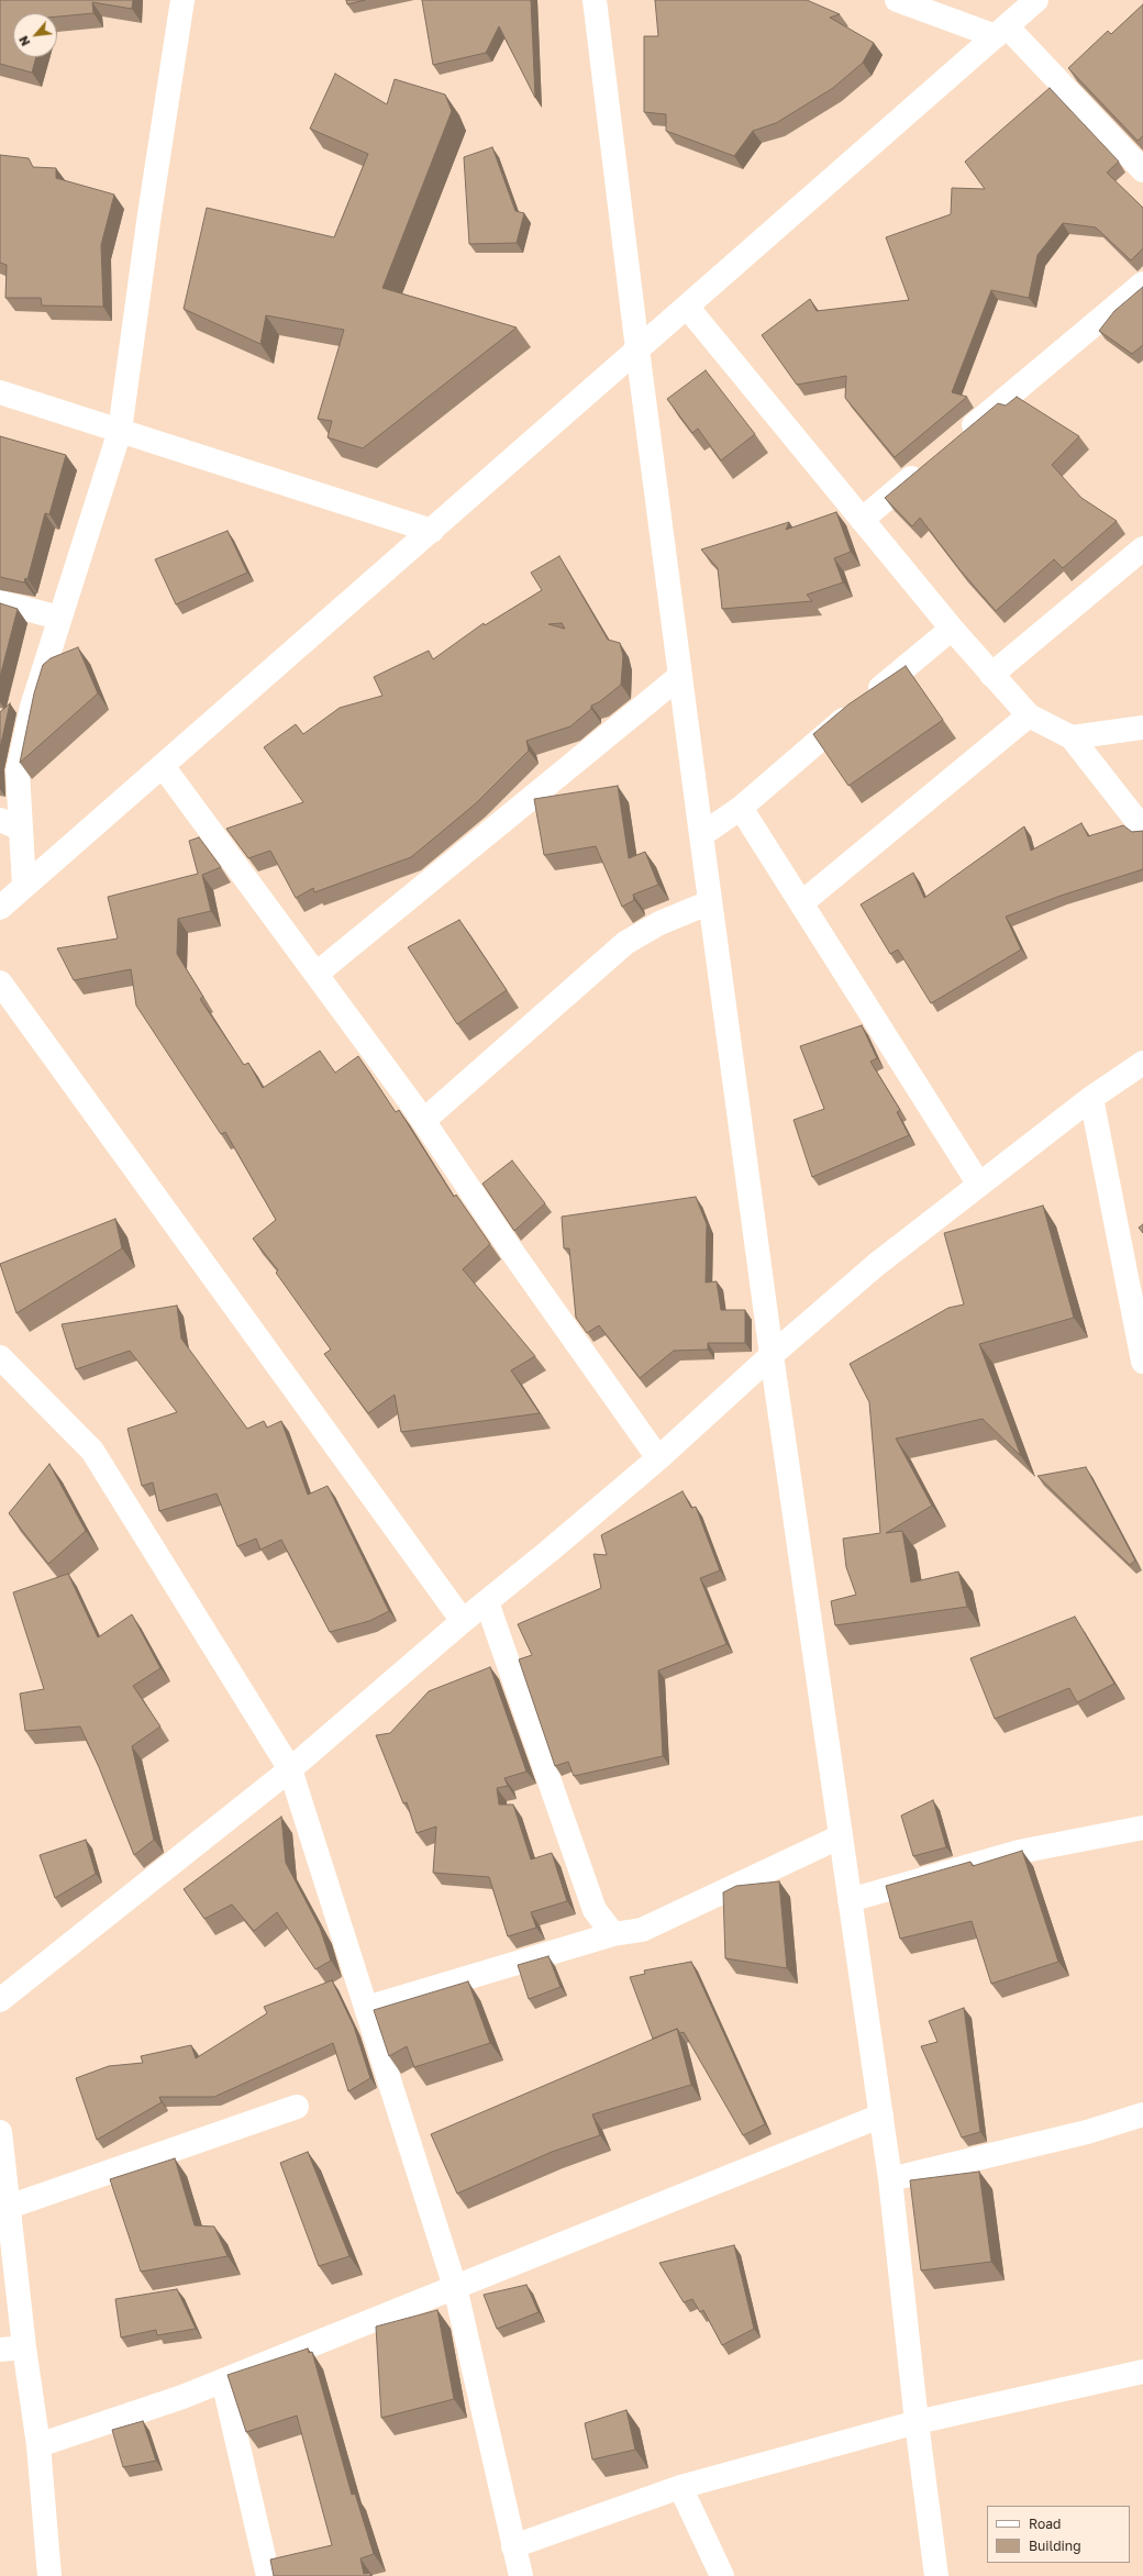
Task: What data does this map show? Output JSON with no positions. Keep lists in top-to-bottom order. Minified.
{"legend":["Road","Building"],"north":"bottom left"}
